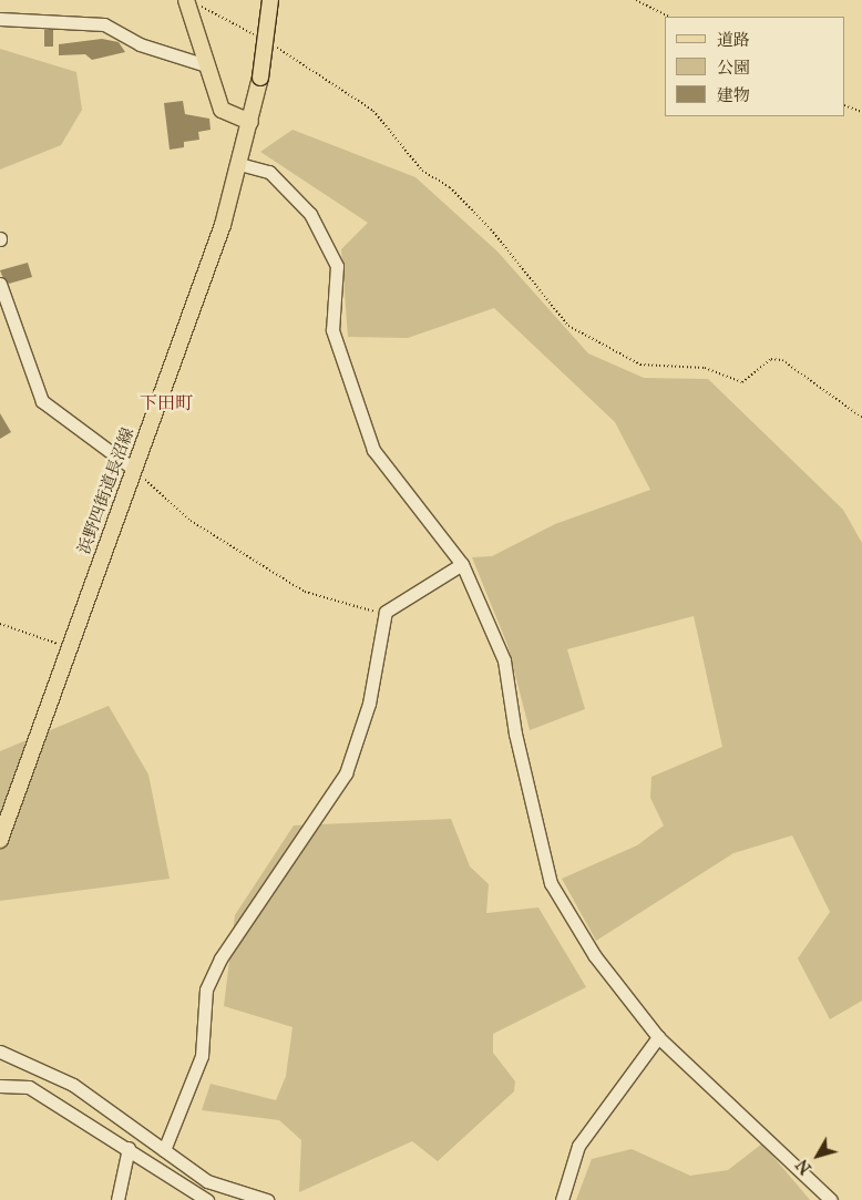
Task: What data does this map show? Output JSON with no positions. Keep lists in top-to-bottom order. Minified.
{"streets":{"main road":["浜野四街道長沼線"]},"districts":["下田町"],"legend":["道路","公園","建物"],"north":"bottom left"}
